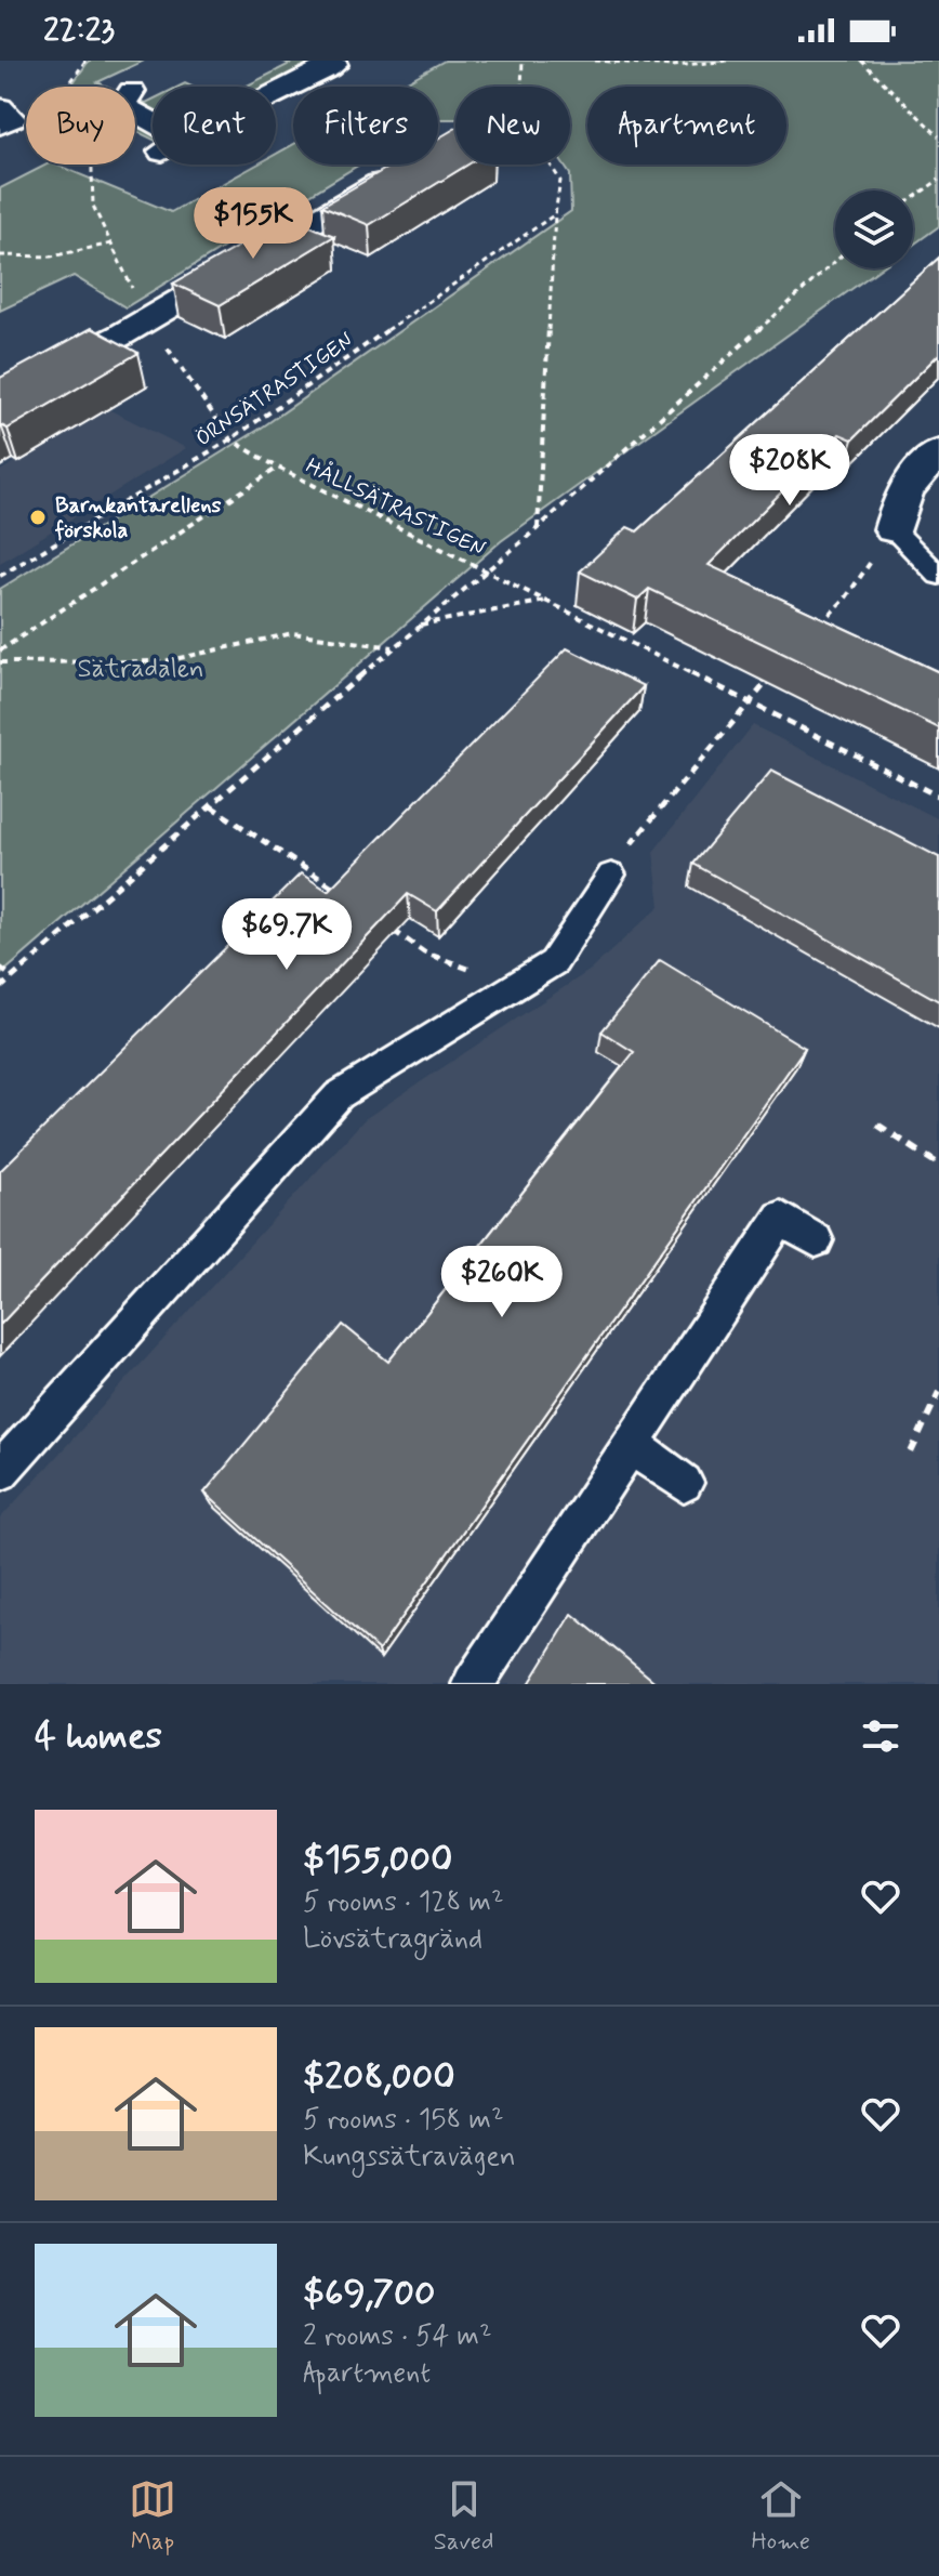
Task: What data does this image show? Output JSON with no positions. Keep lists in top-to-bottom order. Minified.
{"streets":{"path":["ÖRNSÄTRASTIGEN","HÅLLSÄTRASTIGEN"]},"crossings":[["ÖRNSÄTRASTIGEN","HÅLLSÄTRASTIGEN"]],"parks":["Sätradalen"],"places":["Barnkantarellens förskola"],"page":{"status":"22:23","chip":["Buy","Rent","Filters","New","Apartment"],"price":["$155K","$208K","$69.7K","$260K"],"heading":"4 homes","list":[{"name":"$155,000","note":"5 rooms · 128 m² · Lövsätragränd"},{"name":"$208,000","note":"5 rooms · 158 m² · Kungssätravägen"},{"name":"$69,700","note":"2 rooms · 54 m² · Apartment"}],"tabs":["Map","Saved","Home"]}}
